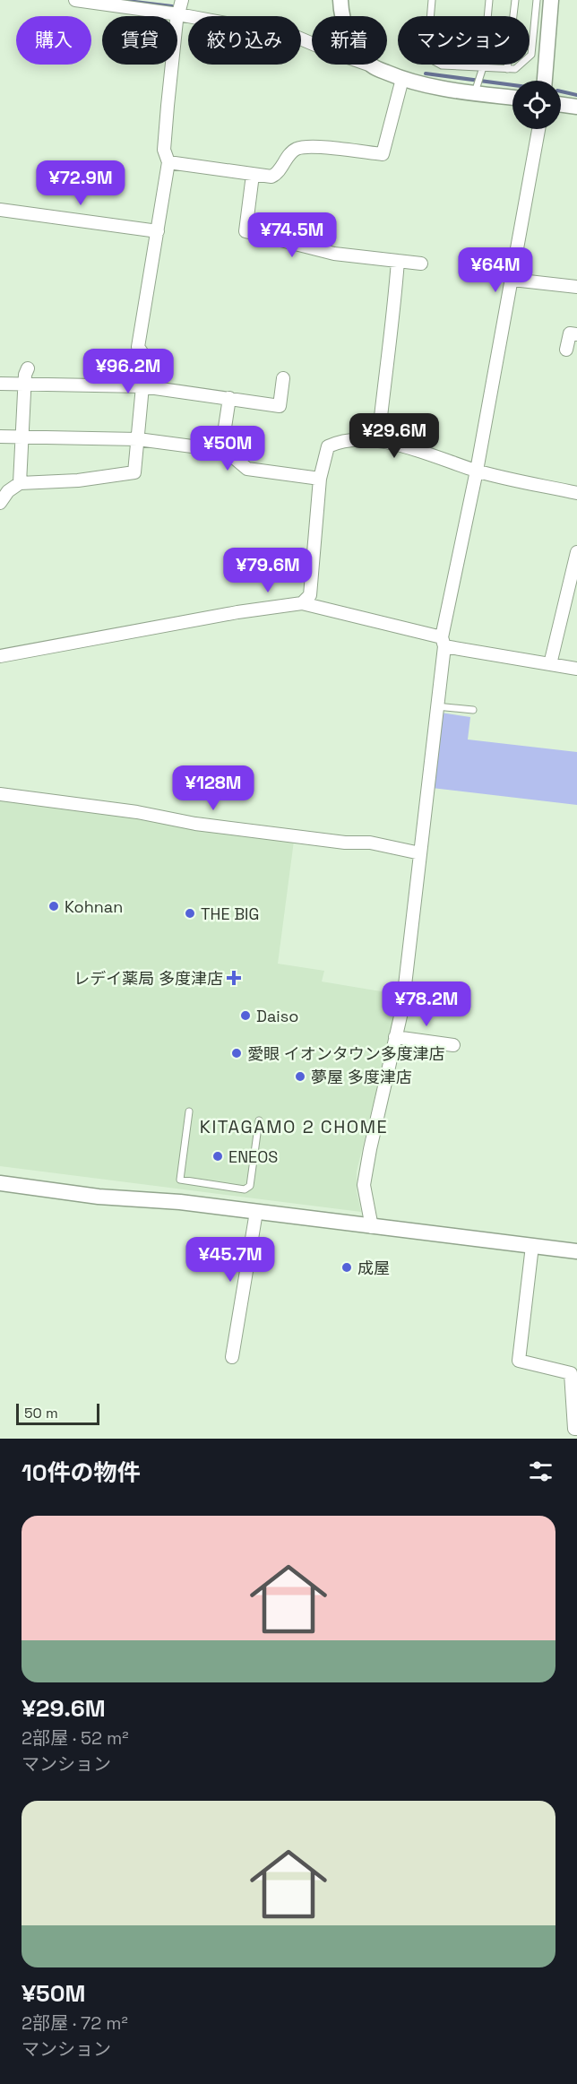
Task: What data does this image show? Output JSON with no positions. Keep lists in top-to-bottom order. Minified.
{"districts":["KITAGAMO 2 CHOME"],"places":{"other":["Kohnan","THE BIG","Daiso","愛眼 イオンタウン多度津店","夢屋 多度津店","ENEOS","成屋"],"health":["レデイ薬局 多度津店"]},"scale_bar":"50 m","page":{"chip":["購入","賃貸","絞り込み","新着","マンション"],"price":["¥72.9M","¥74.5M","¥64M","¥96.2M","¥29.6M","¥50M","¥79.6M","¥128M","¥78.2M","¥45.7M"],"scale":"50 m","heading":"10件の物件","list":[{"name":"¥29.6M","note":"2部屋 · 52 m² · マンション"},{"name":"¥50M","note":"2部屋 · 72 m² · マンション"}]}}
